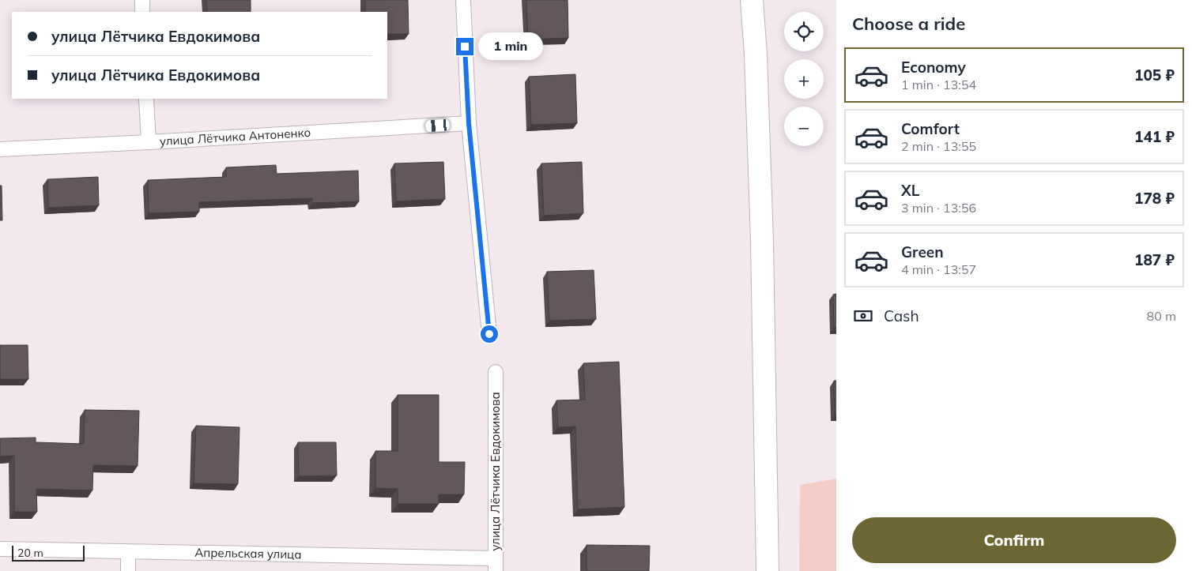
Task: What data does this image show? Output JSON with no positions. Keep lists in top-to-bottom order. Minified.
{"streets":{"lane":["улица Лётчика Антоненко","улица Лётчика Евдокимова","Апрельская улица"]},"crossings":[["улица Лётчика Евдокимова","Апрельская улица"]],"scale_bar":"20 m","page":{"heading":"Choose a ride","map_buttons":["+","−"],"banner":["улица Лётчика Евдокимова","улица Лётчика Евдокимова"],"bubble":"1 min","list":[{"name":"Economy","note":"1 min · 13:54","value":"105 ₽"},{"name":"Comfort","note":"2 min · 13:55","value":"141 ₽"},{"name":"XL","note":"3 min · 13:56","value":"178 ₽"},{"name":"Green","note":"4 min · 13:57","value":"187 ₽"}],"pay":["Cash","80 m"],"buttons":"Confirm","scale":"20 m"}}
